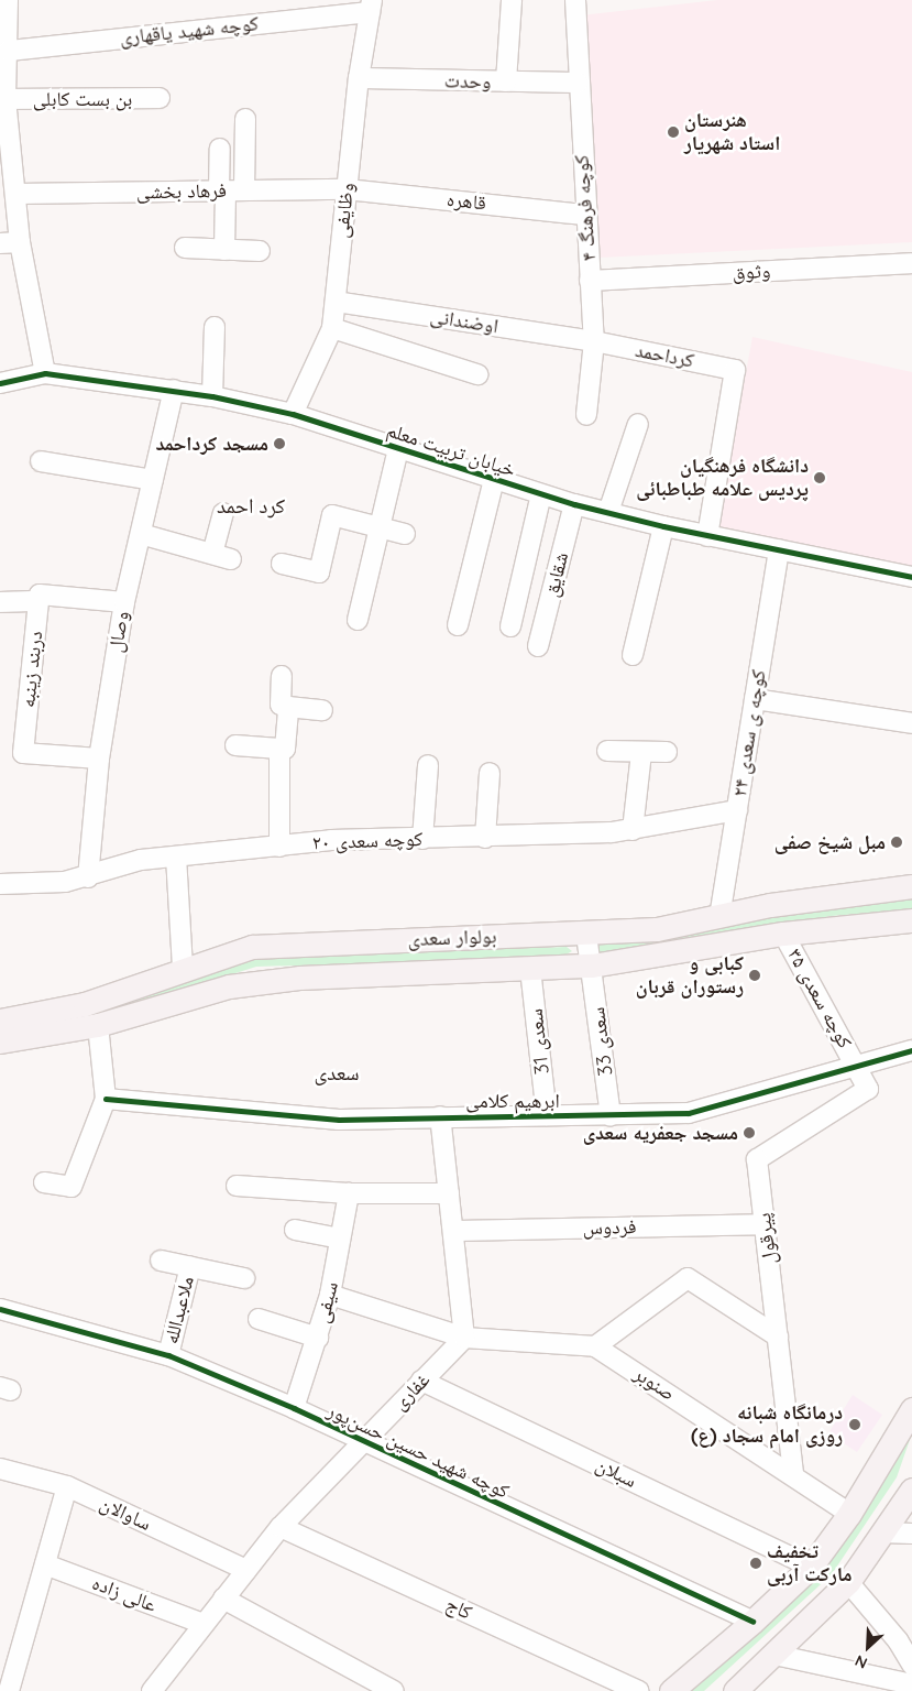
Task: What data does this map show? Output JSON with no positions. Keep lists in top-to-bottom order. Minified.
{"streets":{"main road":["بولوار سعدی"],"street":["کوچه شهید یاقهاری","وحدت","بن بست کابلی","فرهاد بخشی","قاهره","کوچه فرهنگ ۴","وظایفی","وثوق","اوضندانی","کرداحمد","خیابان تربیت معلم","شقایق","وصال","دربند زینبه","کوچه ی سعدی ۲۴","کوچه سعدی ۲۰","کوچه سعدی ۳۵","سعدی 31","سعدی 33","ابرهیم کلامی","فردوس","پیرقول","سیفی","ملاعبدالله","صنوبر","غفاری","کوچه شهید حسین حسن‌پور","سبلان","ساوالان","عالی زاده","کاج"]},"crossings":[["کوچه شهید یاقهاری","وظایفی"],["وحدت","کوچه فرهنگ ۴"],["وحدت","وظایفی"],["فرهاد بخشی","قاهره"],["فرهاد بخشی","وظایفی"],["قاهره","کوچه فرهنگ ۴"],["قاهره","وظایفی"],["کوچه فرهنگ ۴","وثوق"],["کوچه فرهنگ ۴","اوضندانی"],["کوچه فرهنگ ۴","کرداحمد"],["وظایفی","اوضندانی"],["وظایفی","خیابان تربیت معلم"],["اوضندانی","کرداحمد"],["کرداحمد","خیابان تربیت معلم"],["خیابان تربیت معلم","شقایق"],["خیابان تربیت معلم","وصال"],["خیابان تربیت معلم","کوچه ی سعدی ۲۴"],["وصال","دربند زینبه"],["وصال","کوچه سعدی ۲۰"],["کوچه ی سعدی ۲۴","کوچه سعدی ۲۰"],["کوچه ی سعدی ۲۴","بولوار سعدی"],["بولوار سعدی","کوچه سعدی ۳۵"],["بولوار سعدی","سعدی 31"],["بولوار سعدی","سعدی 33"],["کوچه سعدی ۳۵","ابرهیم کلامی"],["کوچه سعدی ۳۵","پیرقول"],["سعدی 31","ابرهیم کلامی"],["سعدی 33","ابرهیم کلامی"],["ابرهیم کلامی","پیرقول"],["فردوس","پیرقول"],["پیرقول","صنوبر"],["سیفی","صنوبر"],["سیفی","کوچه شهید حسین حسن‌پور"],["ملاعبدالله","کوچه شهید حسین حسن‌پور"],["صنوبر","غفاری"],["غفاری","کوچه شهید حسین حسن‌پور"],["غفاری","سبلان"],["غفاری","ساوالان"],["غفاری","عالی زاده"],["غفاری","کاج"]],"districts":["کرد احمد","سعدی"],"places":["هنرستان استاد شهریار","مسجد کرداحمد","دانشگاه فرهنگیان پردیس علامه طباطبائی","مبل شیخ صفی","کبابی و رستوران قربان","مسجد جعفریه سعدی","درمانگاه شبانه روزی امام سجاد (ع)","تخفیف مارکت آربی"],"north":"bottom left"}
